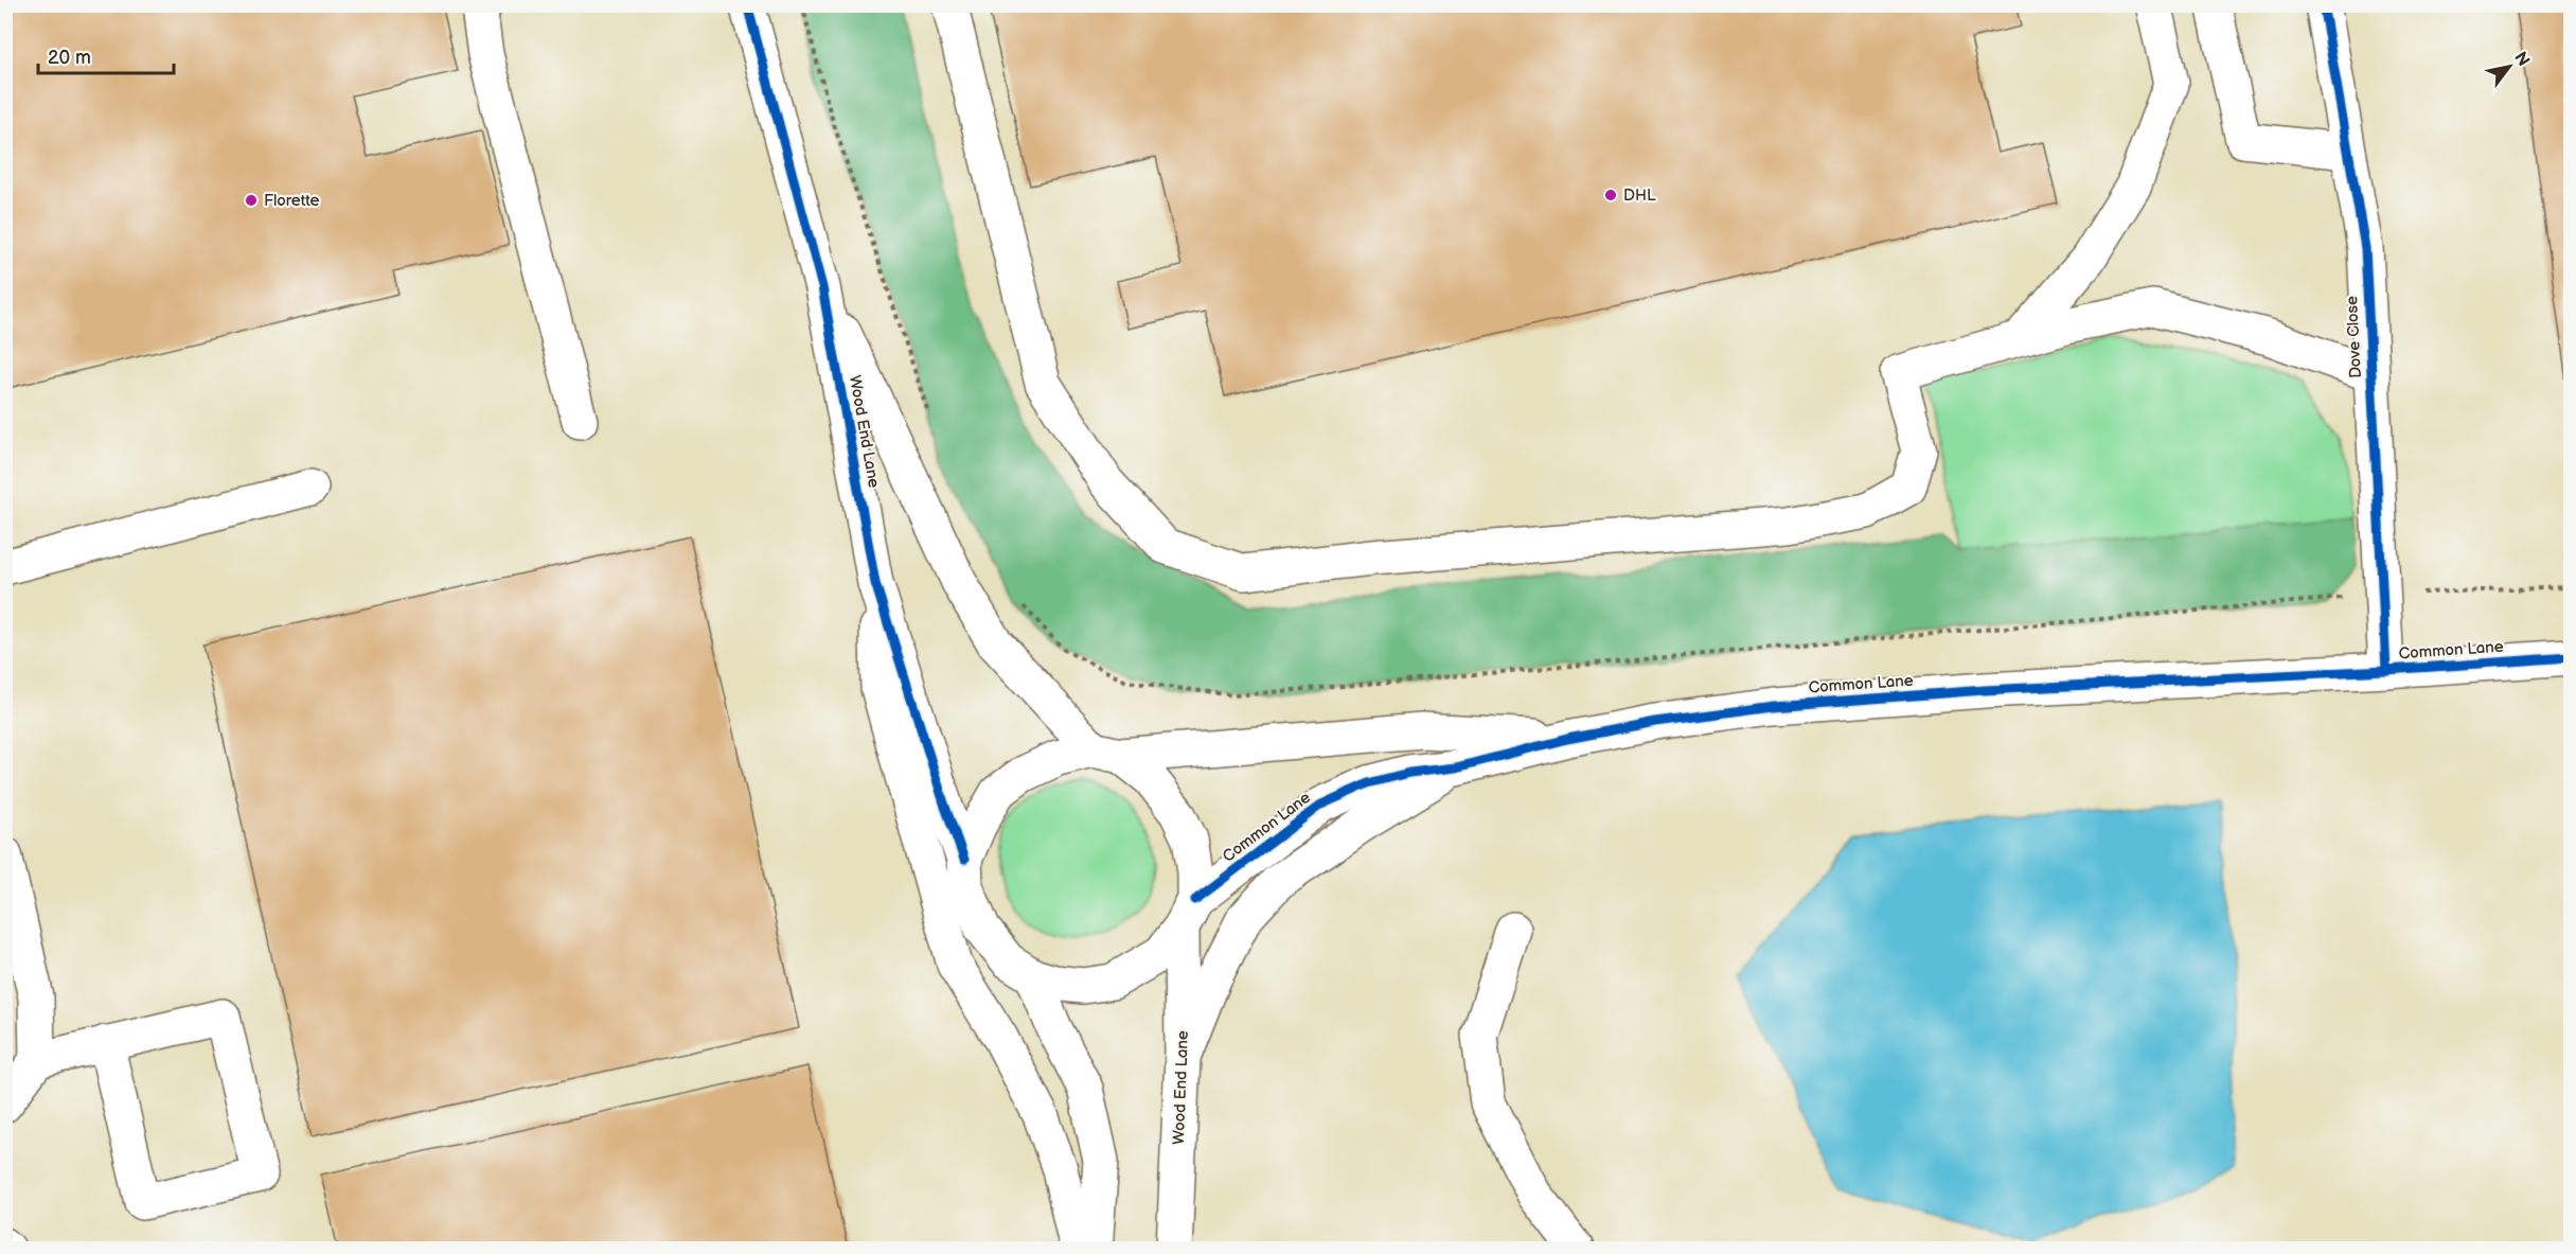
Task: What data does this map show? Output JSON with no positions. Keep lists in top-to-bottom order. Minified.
{"streets":{"street":["Dove Close","Wood End Lane","Common Lane"]},"crossings":[["Dove Close","Common Lane"],["Wood End Lane","Common Lane"]],"places":["DHL","Florette"],"scale_bar":"20 m","north":"top right"}
